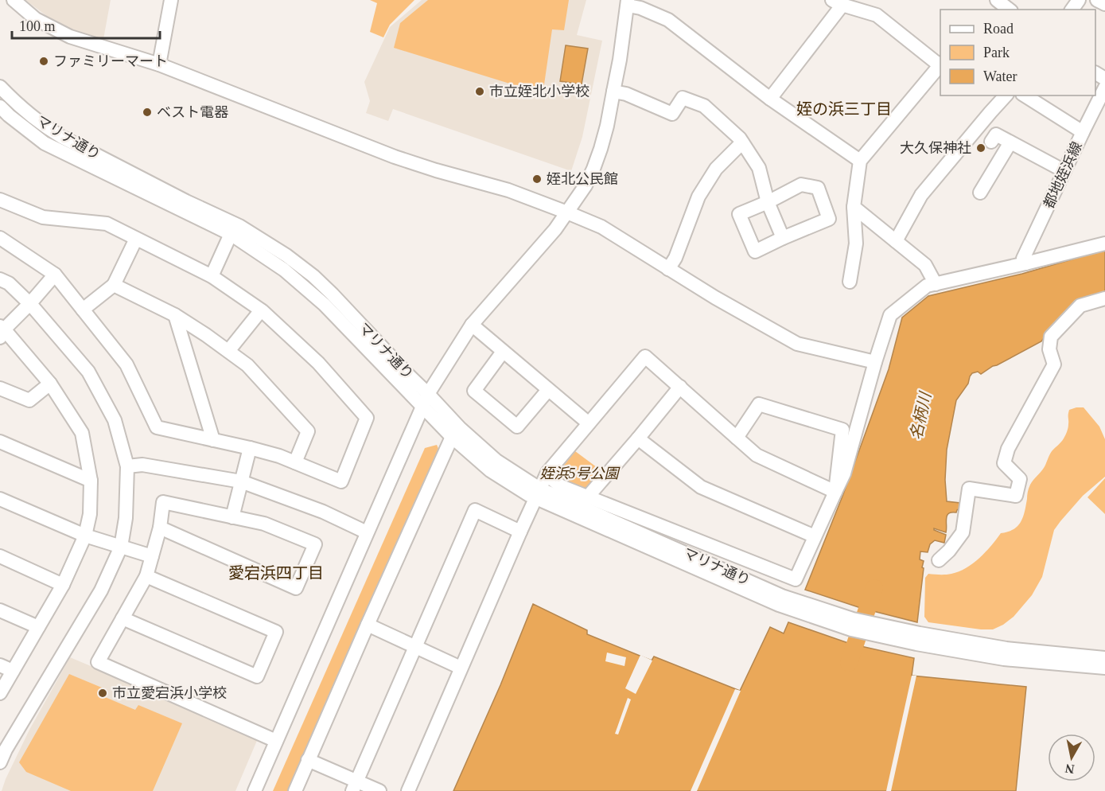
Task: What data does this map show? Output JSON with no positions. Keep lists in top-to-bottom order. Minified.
{"streets":{"street":["マリナ通り","都地姪浜線"]},"districts":["姪の浜三丁目","愛宕浜四丁目"],"water":["名柄川"],"parks":["姪浜5号公園"],"places":["ファミリーマート","市立姪北小学校","ベスト電器","大久保神社","姪北公民館","市立愛宕浜小学校"],"legend":["Road","Park","Water"],"scale_bar":"100 m","north":"bottom"}
